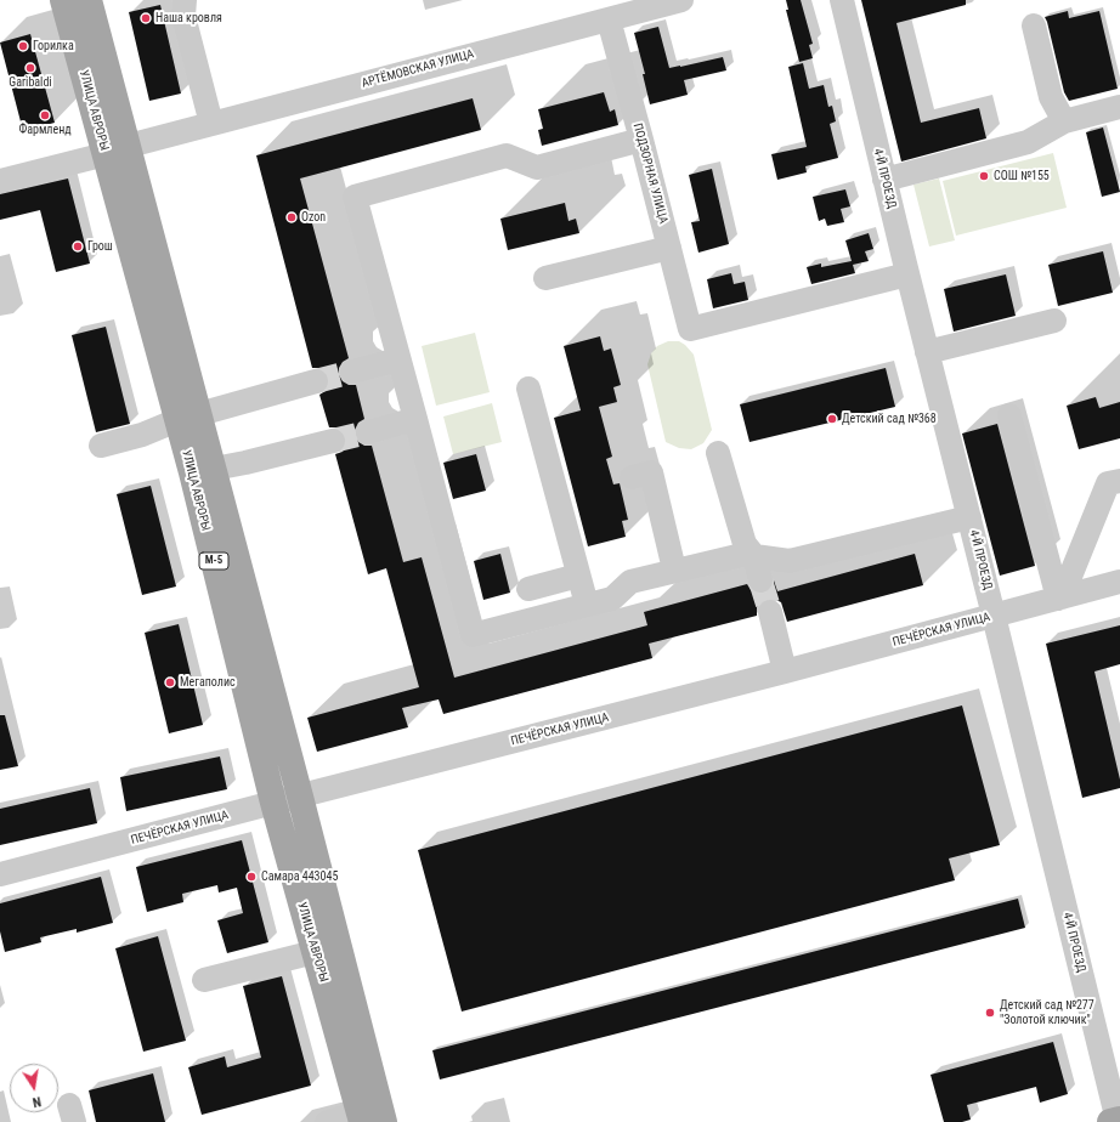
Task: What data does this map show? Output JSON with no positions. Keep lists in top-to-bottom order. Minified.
{"streets":{"main road":["УЛИЦА АВРОРЫ","М-5"],"street":["АРТЁМОВСКАЯ УЛИЦА","ПОДЗОРНАЯ УЛИЦА","4-Й ПРОЕЗД","ПЕЧЁРСКАЯ УЛИЦА"]},"crossings":[["АРТЁМОВСКАЯ УЛИЦА","УЛИЦА АВРОРЫ"],["АРТЁМОВСКАЯ УЛИЦА","ПОДЗОРНАЯ УЛИЦА"],["УЛИЦА АВРОРЫ","ПЕЧЁРСКАЯ УЛИЦА"],["ПОДЗОРНАЯ УЛИЦА","4-Й ПРОЕЗД"],["4-Й ПРОЕЗД","ПЕЧЁРСКАЯ УЛИЦА"]],"places":["Наша кровля","Горилка","Garibaldi","Фармленд","СОШ №155","Ozon","Грош","Детский сад №368","Мегаполис","Самара 443045","Детский сад №277 \"Золотой ключик\""],"north":"bottom"}
